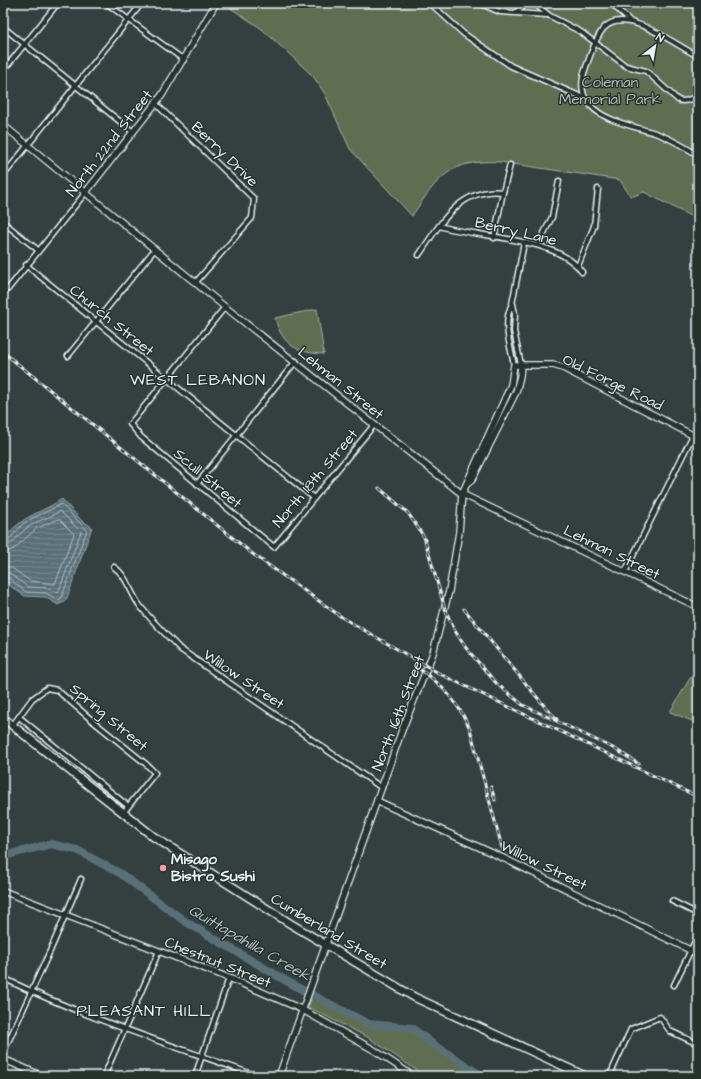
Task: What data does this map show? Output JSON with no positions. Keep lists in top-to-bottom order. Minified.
{"streets":{"highway":["Cumberland Street"],"street":["North 22nd Street","Berry Drive","Berry Lane","Church Street","Old Forge Road","Lehman Street","Scull Street","North 18th Street","Willow Street","North 16th Street","Spring Street","Chestnut Street"]},"crossings":[["North 22nd Street","Berry Drive"],["North 22nd Street","Church Street"],["North 22nd Street","Lehman Street"],["Berry Drive","Lehman Street"],["Berry Lane","North 16th Street"],["Church Street","Scull Street"],["Church Street","North 18th Street"],["Old Forge Road","North 16th Street"],["Lehman Street","North 18th Street"],["Lehman Street","North 16th Street"],["Scull Street","North 18th Street"],["Willow Street","North 16th Street"],["North 16th Street","Cumberland Street"],["North 16th Street","Chestnut Street"],["Spring Street","Cumberland Street"]],"districts":["WEST LEBANON","PLEASANT HILL"],"water":["Quittapahilla Creek"],"parks":["Coleman Memorial Park"],"places":["Misago Bistro Sushi"],"north":"top right"}
